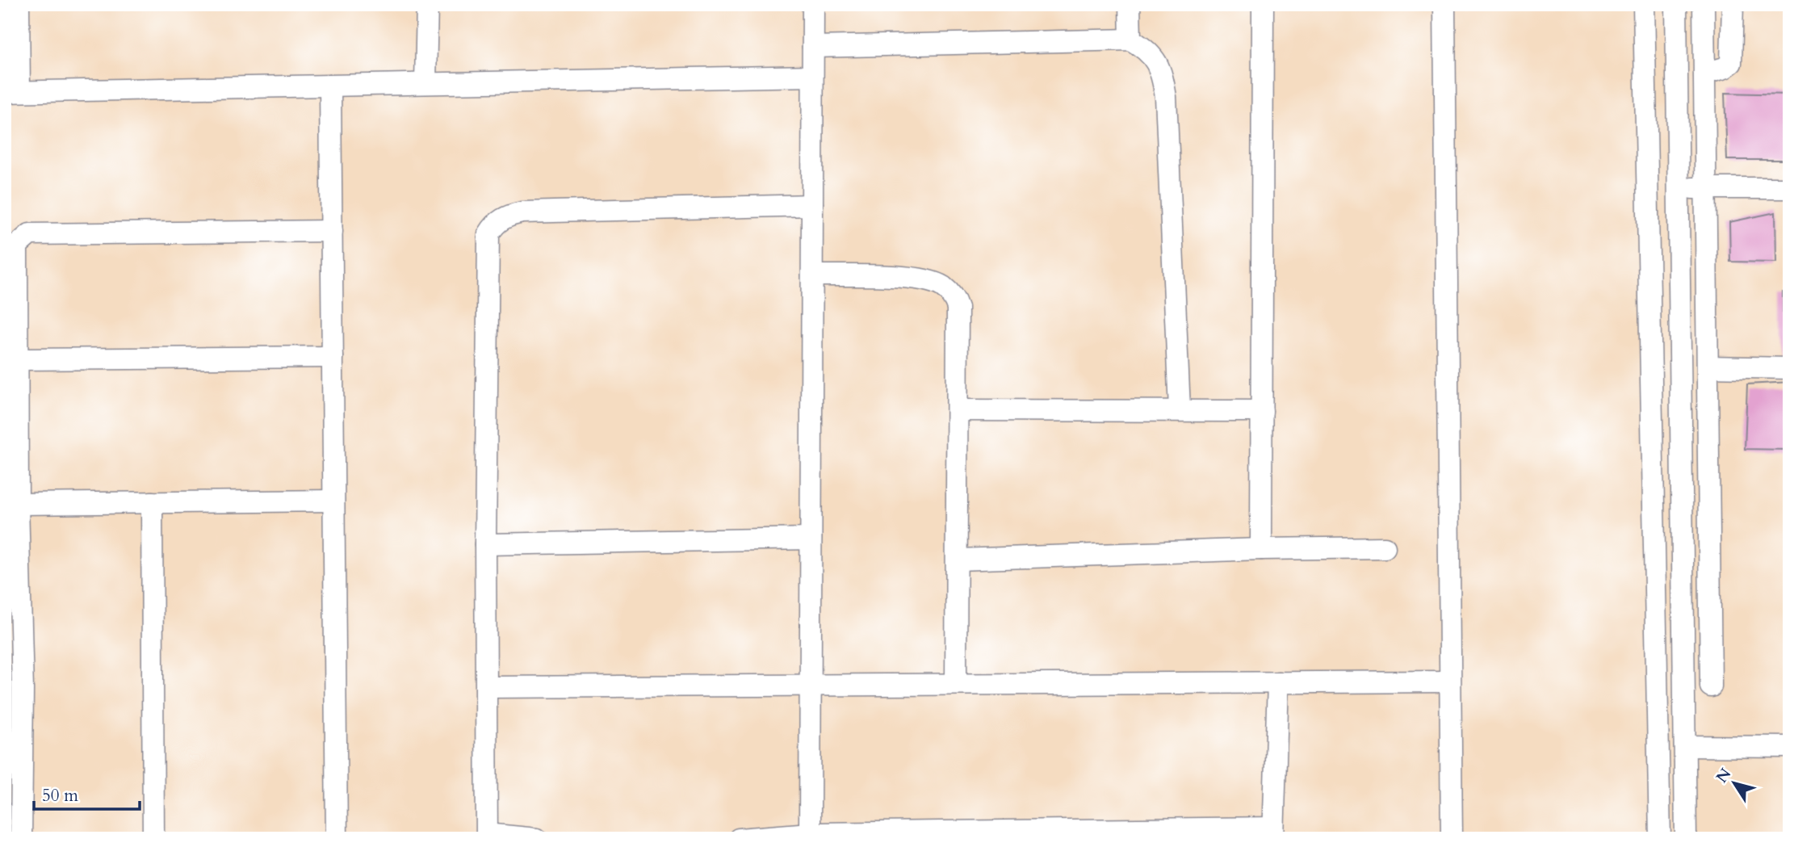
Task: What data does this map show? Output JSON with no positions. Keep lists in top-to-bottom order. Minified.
{"scale_bar":"50 m","north":"top left"}
